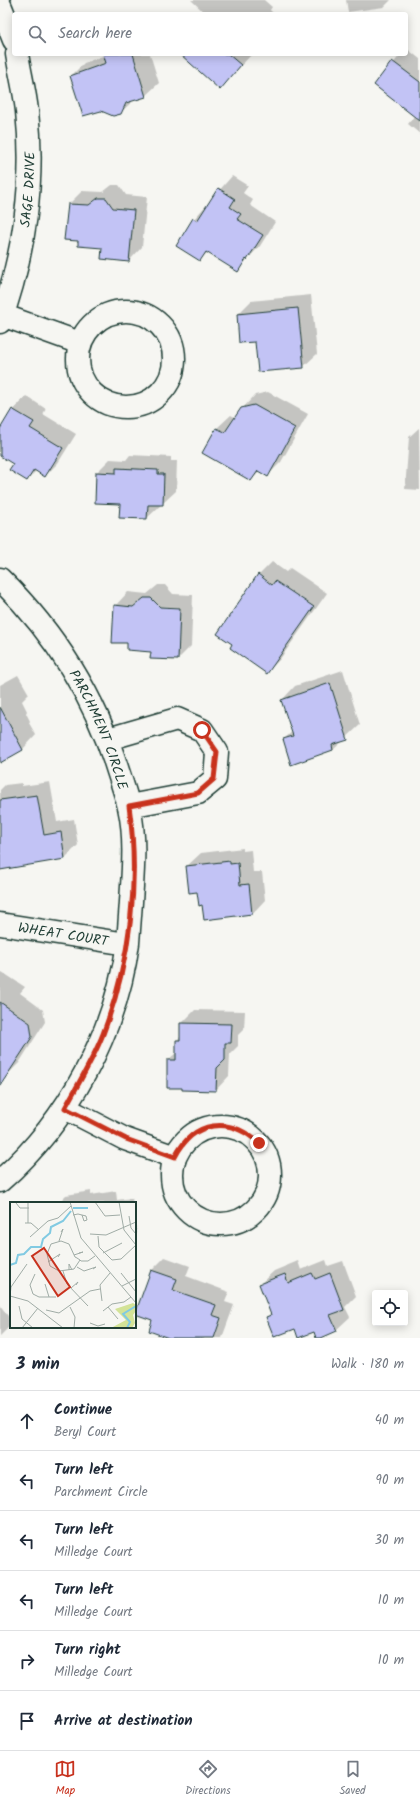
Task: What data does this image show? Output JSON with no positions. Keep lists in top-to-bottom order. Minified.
{"streets":{"street":["SAGE DRIVE","PARCHMENT CIRCLE","WHEAT COURT"]},"crossings":[["PARCHMENT CIRCLE","WHEAT COURT"]],"page":{"search":"Search here","heading":["3 min","Walk · 180 m"],"list":[["Continue","Beryl Court","40 m"],["Turn left","Parchment Circle","90 m"],["Turn left","Milledge Court","30 m"],["Turn left","Milledge Court","10 m"],["Turn right","Milledge Court","10 m"],"Arrive at destination"],"nav":["Map","Directions","Saved"]}}
